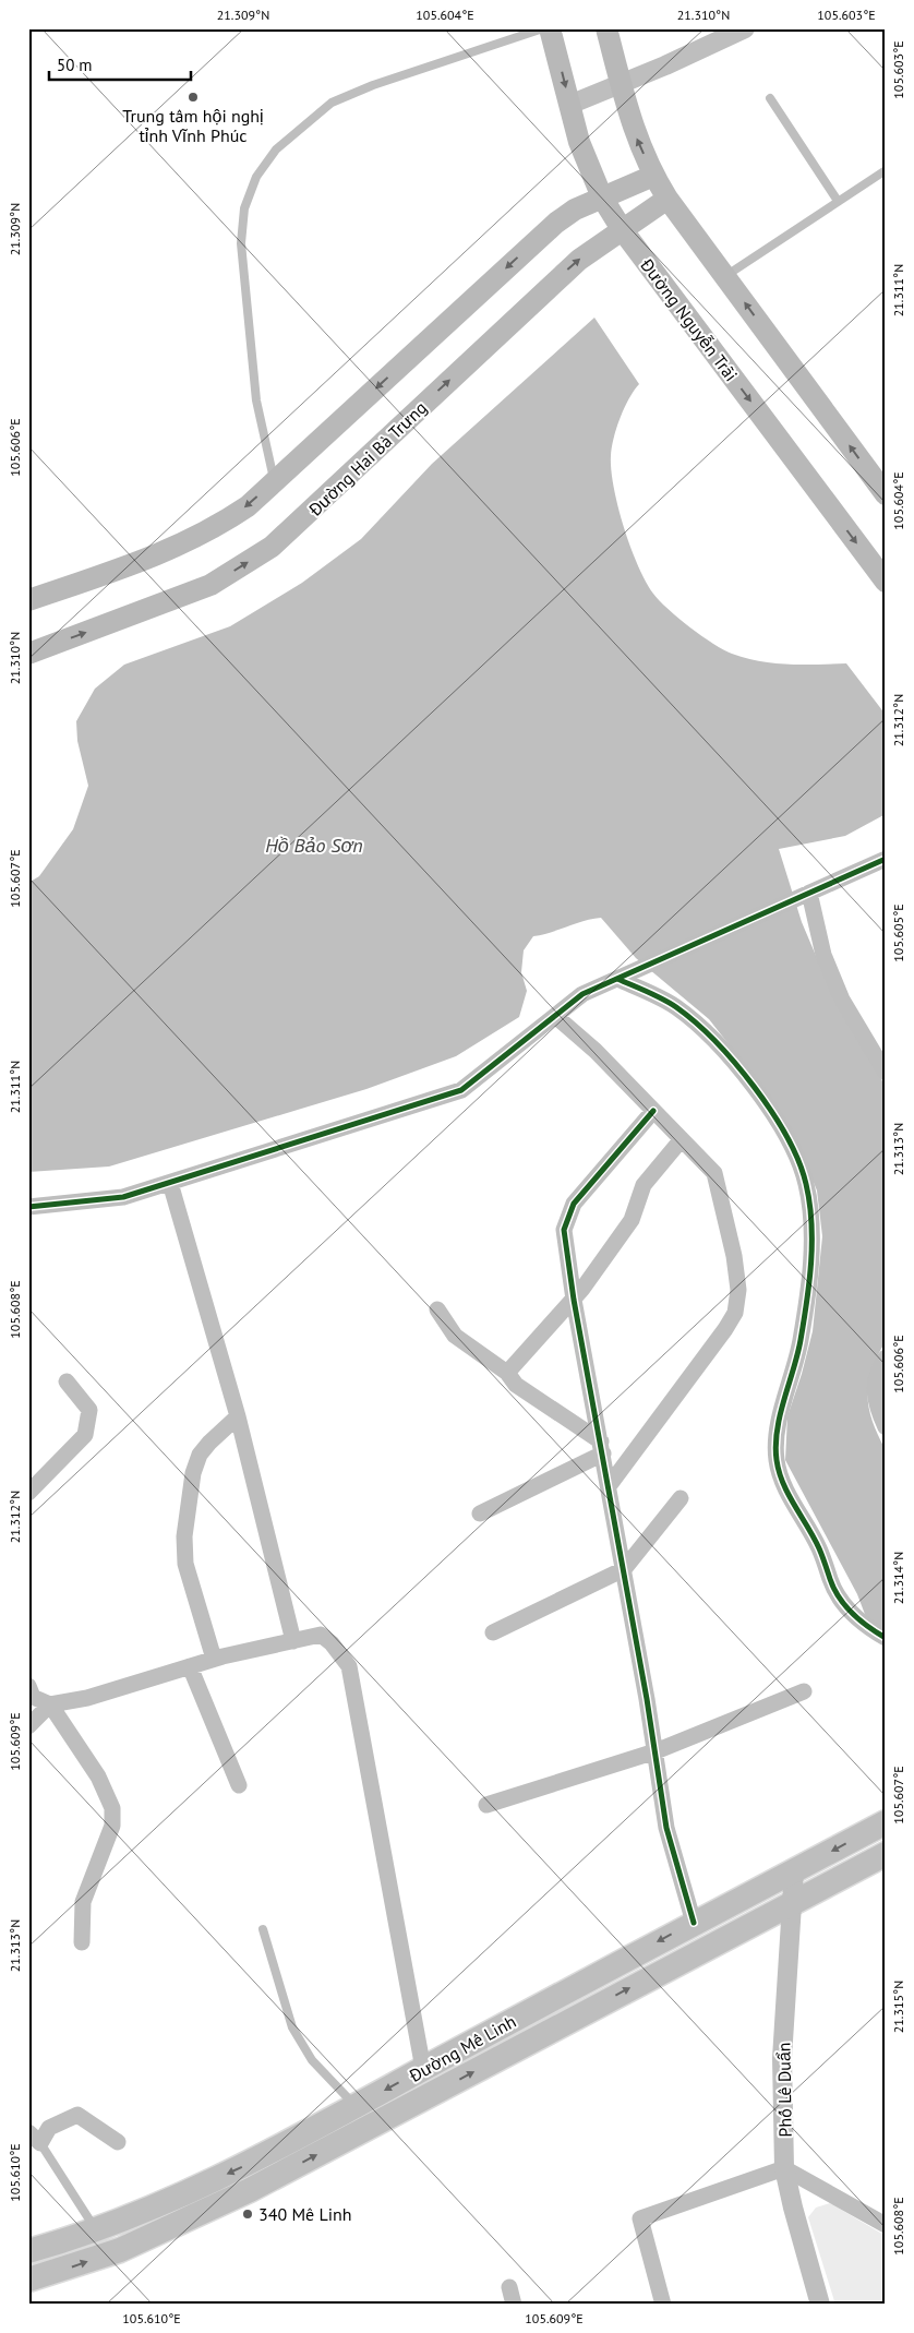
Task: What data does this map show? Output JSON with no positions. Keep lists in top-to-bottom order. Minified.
{"streets":{"main road":["Đường Nguyễn Trãi","Đường Hai Bà Trưng","Đường Mê Linh"],"street":["Phố Lê Duẩn"]},"crossings":[["Đường Nguyễn Trãi","Đường Hai Bà Trưng"],["Đường Mê Linh","Phố Lê Duẩn"]],"water":["Hồ Bảo Sơn"],"places":["Trung tâm hội nghị tỉnh Vĩnh Phúc","340 Mê Linh"],"scale_bar":"50 m","coordinates":["21.309°N","105.604°E","21.310°N","105.603°E","21.311°N","105.606°E","21.312°N","105.607°E","105.605°E","21.313°N","105.608°E","21.314°N","105.609°E","21.315°N","105.610°E"]}
